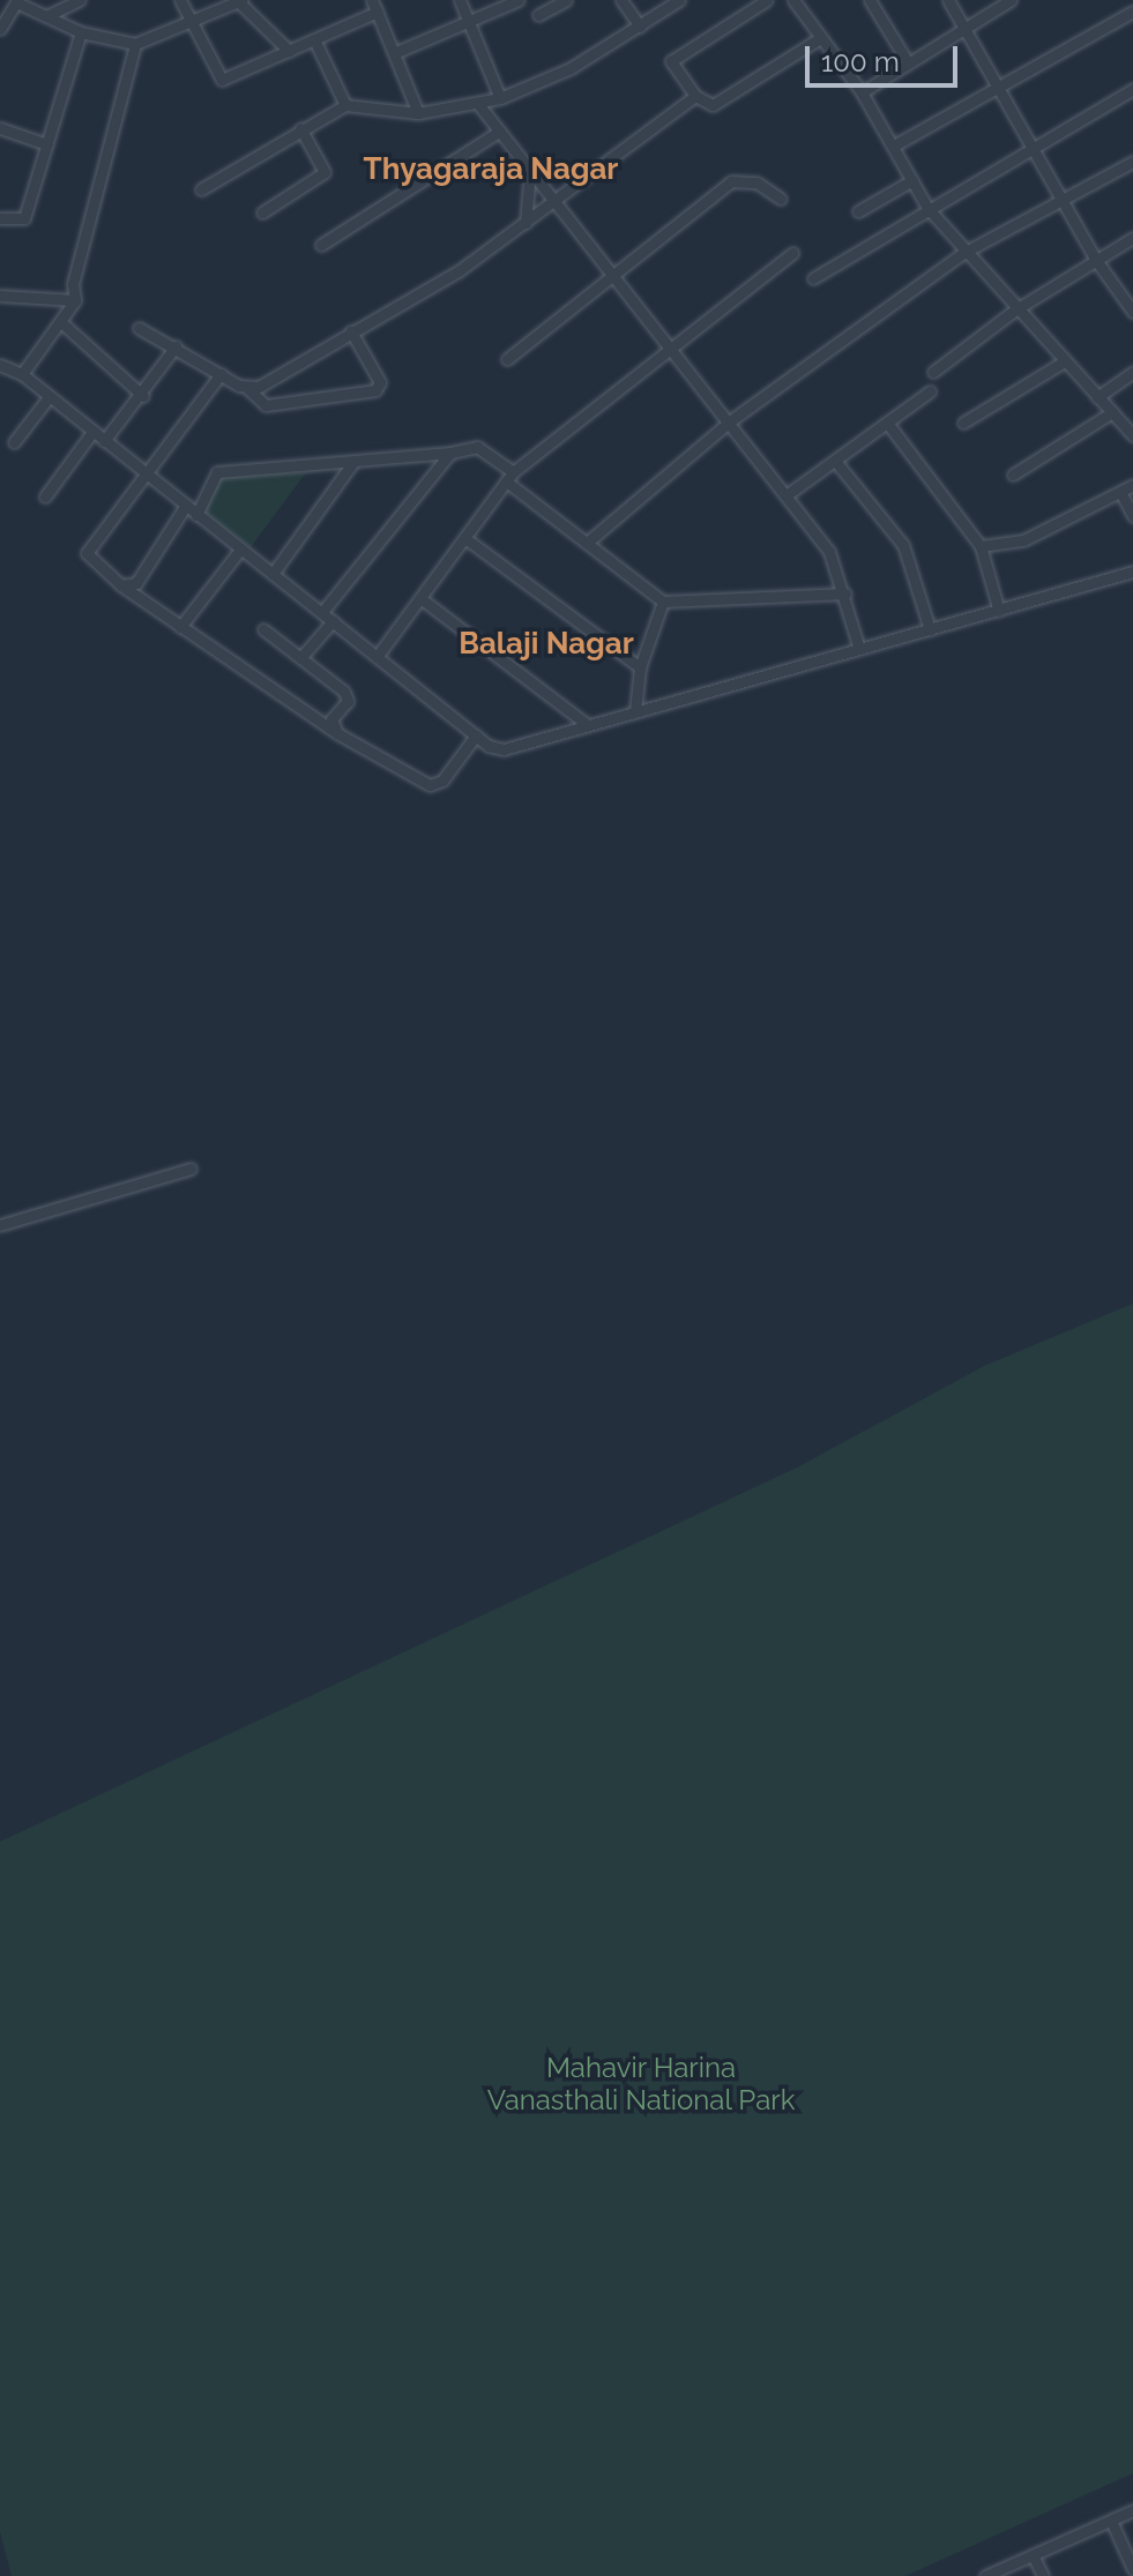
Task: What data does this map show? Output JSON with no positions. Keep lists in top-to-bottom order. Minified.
{"districts":["Thyagaraja Nagar","Balaji Nagar"],"parks":["Mahavir Harina Vanasthali National Park"],"scale_bar":"100 m"}
